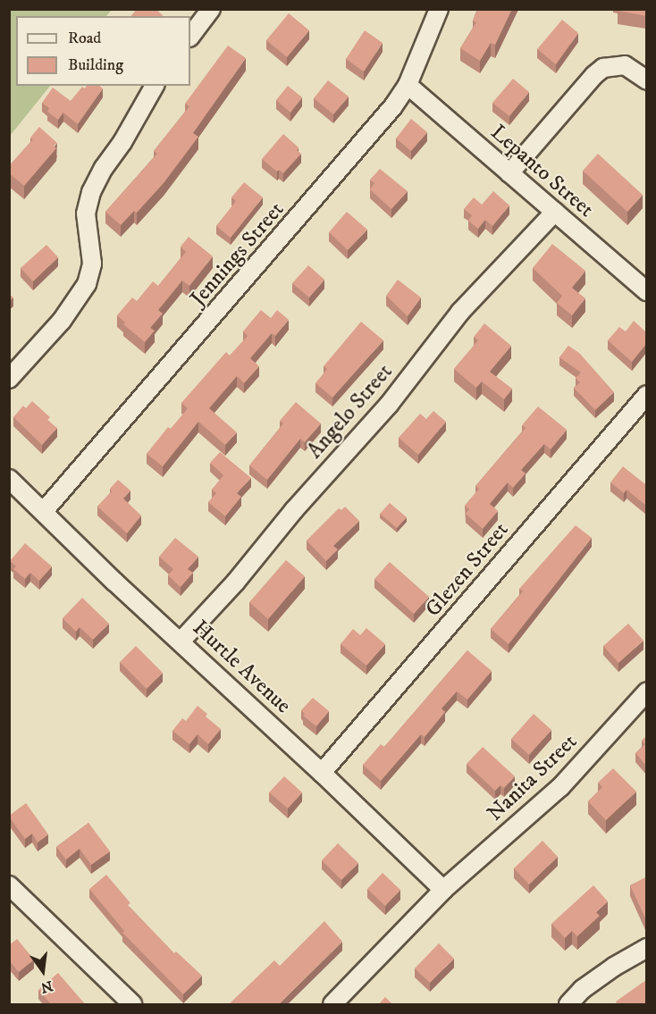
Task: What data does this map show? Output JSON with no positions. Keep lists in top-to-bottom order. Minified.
{"streets":{"street":["Lepanto Street","Jennings Street","Angelo Street","Glezen Street","Hurtle Avenue","Nanita Street"]},"crossings":[["Lepanto Street","Jennings Street"],["Lepanto Street","Angelo Street"],["Jennings Street","Hurtle Avenue"],["Angelo Street","Hurtle Avenue"],["Glezen Street","Hurtle Avenue"],["Hurtle Avenue","Nanita Street"]],"legend":["Road","Building"],"north":"bottom"}
